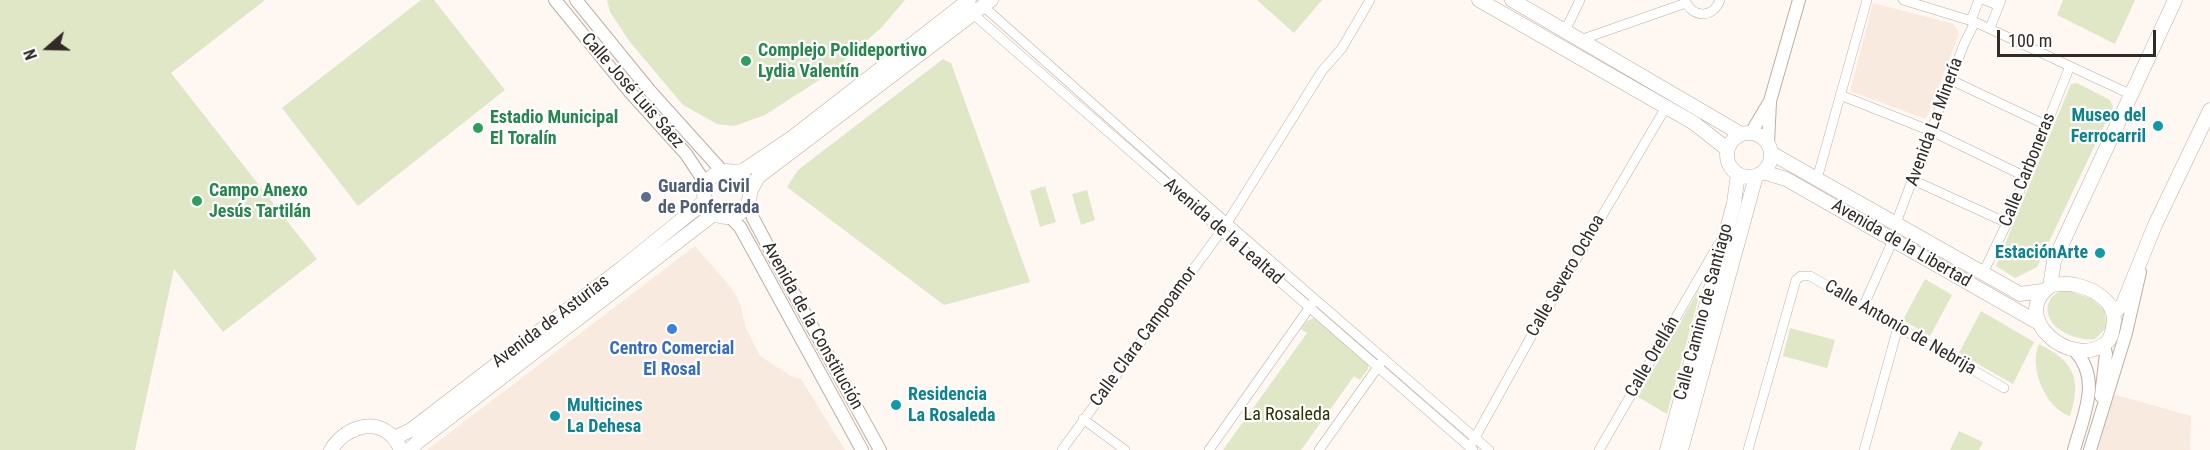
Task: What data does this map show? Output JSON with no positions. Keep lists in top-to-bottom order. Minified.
{"streets":{"main road":["Avenida de la Libertad","Calle Camino de Santiago","Avenida de Asturias"],"street":["Calle José Luis Sáez","Avenida La Minería","Calle Carboneras","Avenida de la Lealtad","Calle Severo Ochoa","Avenida de la Constitución","Calle Antonio de Nebrija","Calle Clara Campoamor","Calle Orellán"]},"crossings":[["Calle José Luis Sáez","Avenida de Asturias"],["Calle José Luis Sáez","Avenida de la Constitución"],["Avenida La Minería","Avenida de la Libertad"],["Calle Carboneras","Avenida de la Libertad"],["Avenida de la Lealtad","Calle Severo Ochoa"],["Avenida de la Lealtad","Calle Clara Campoamor"],["Avenida de la Libertad","Calle Camino de Santiago"],["Calle Camino de Santiago","Calle Orellán"],["Avenida de Asturias","Avenida de la Constitución"]],"parks":["La Rosaleda"],"places":["Complejo Polideportivo Lydia Valentín","Museo del Ferrocarril","Estadio Municipal El Toralín","Guardia Civil de Ponferrada","Campo Anexo Jesús Tartilán","EstaciónArte","Centro Comercial El Rosal","Residencia La Rosaleda","Multicines La Dehesa"],"scale_bar":"100 m","north":"left"}
